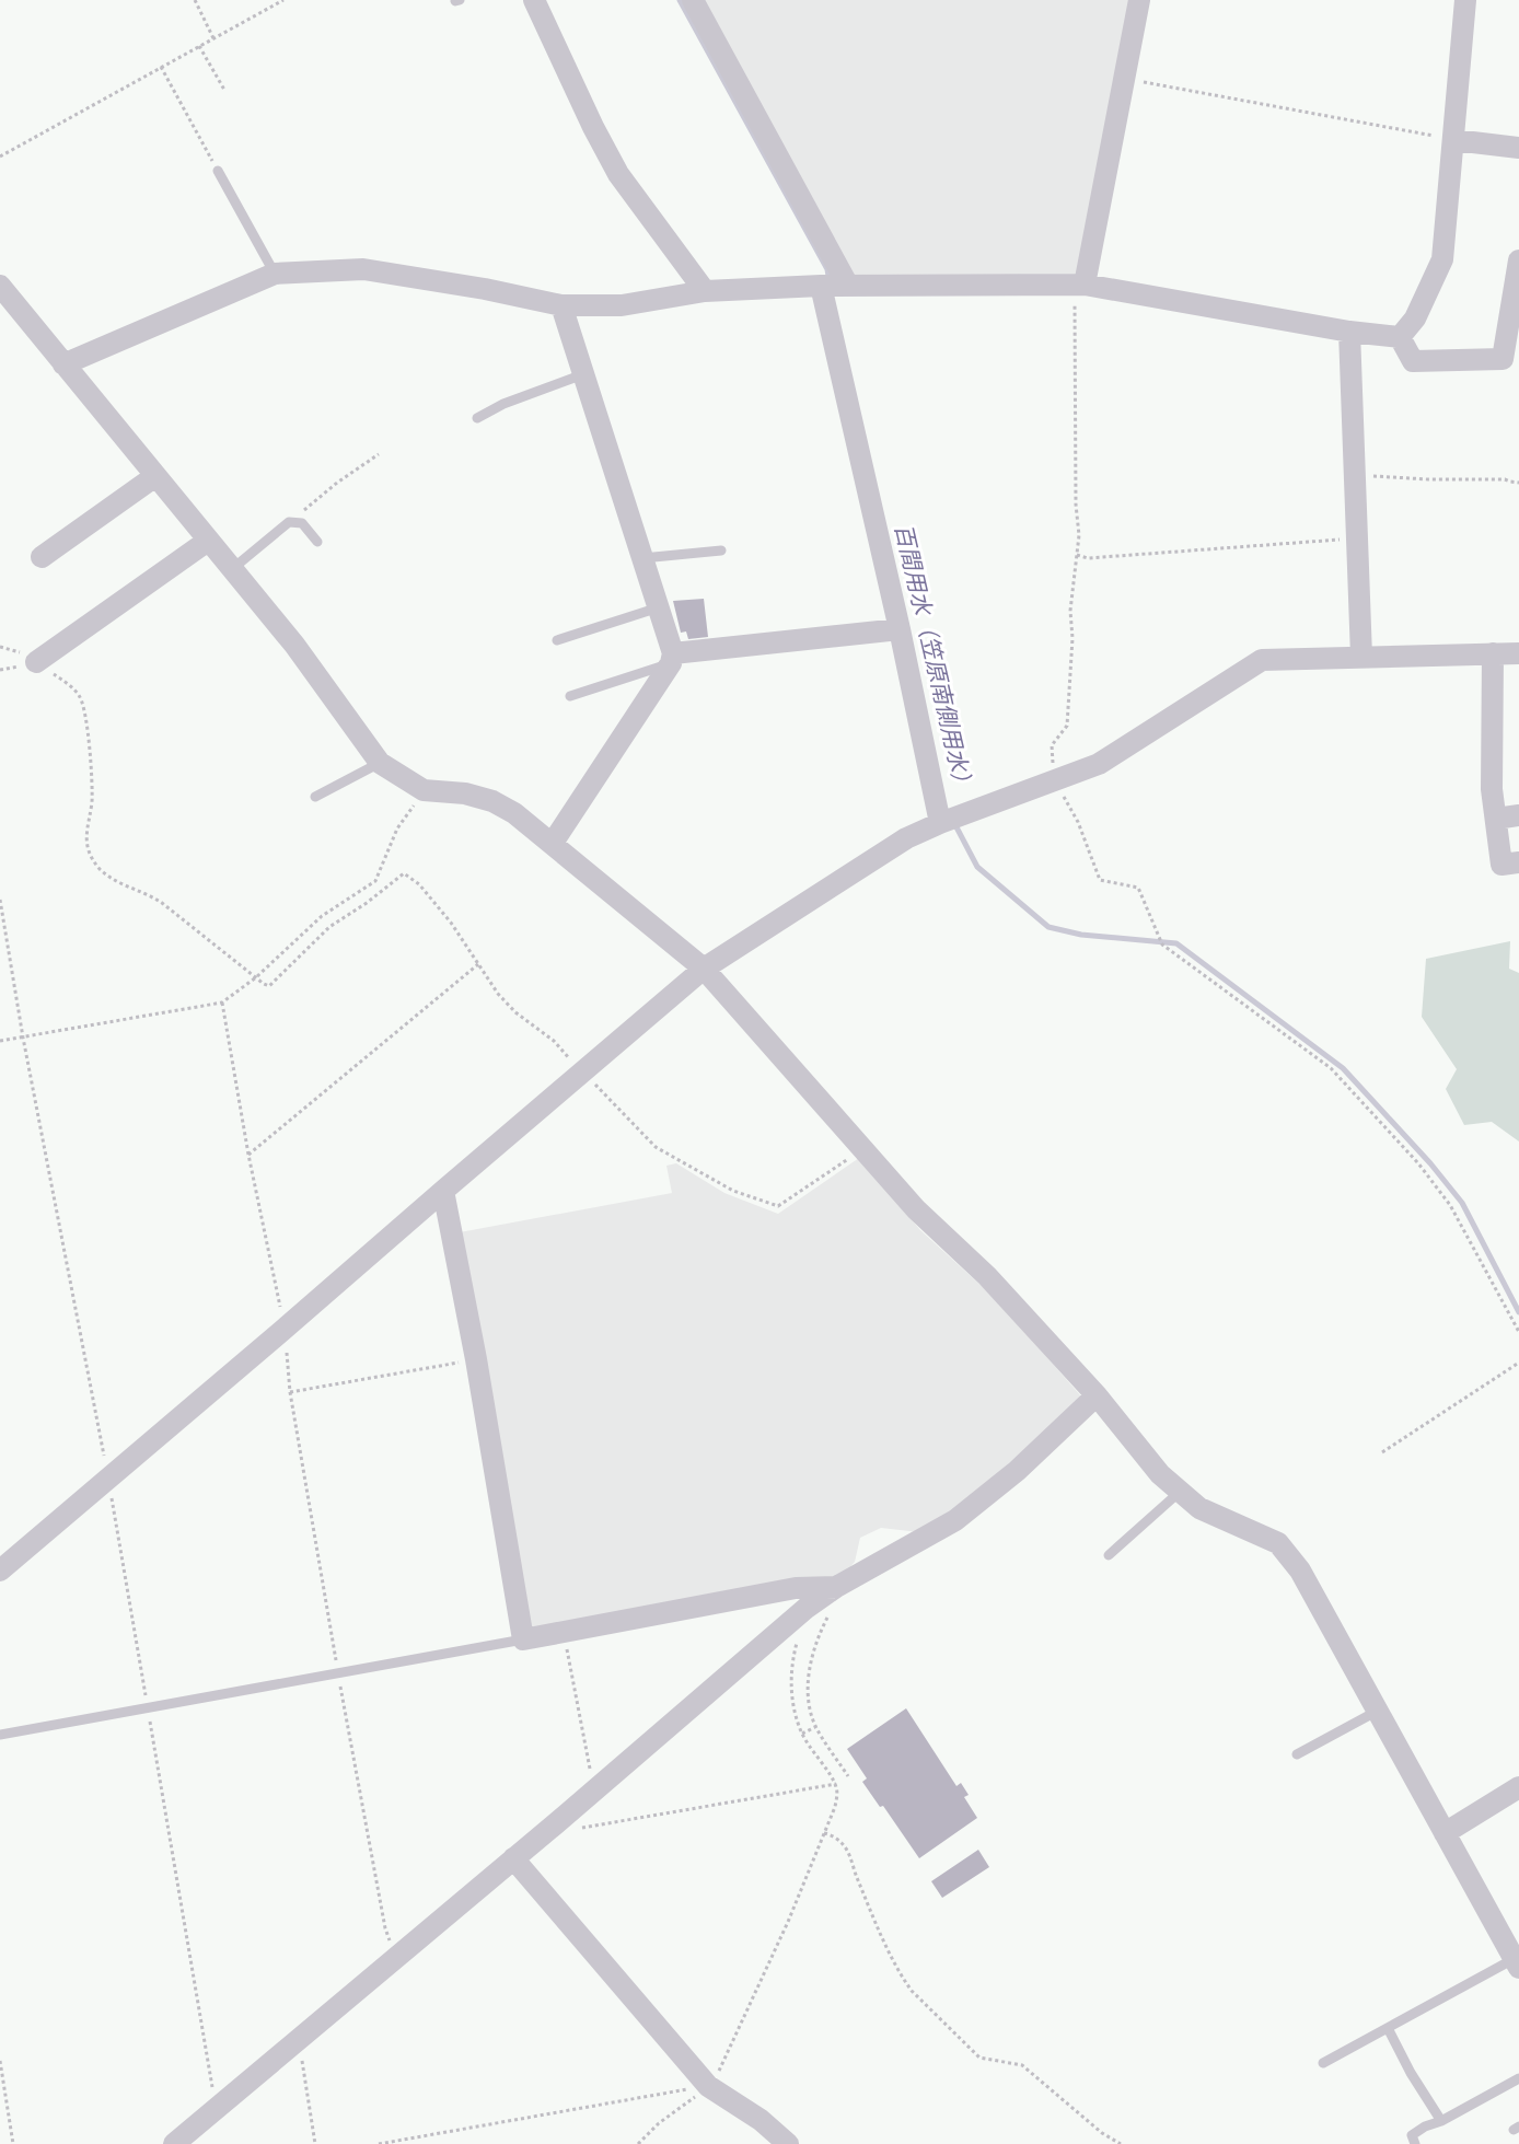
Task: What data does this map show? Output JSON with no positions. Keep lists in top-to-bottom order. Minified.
{"water":["百間用水（笠原南側用水）"]}
